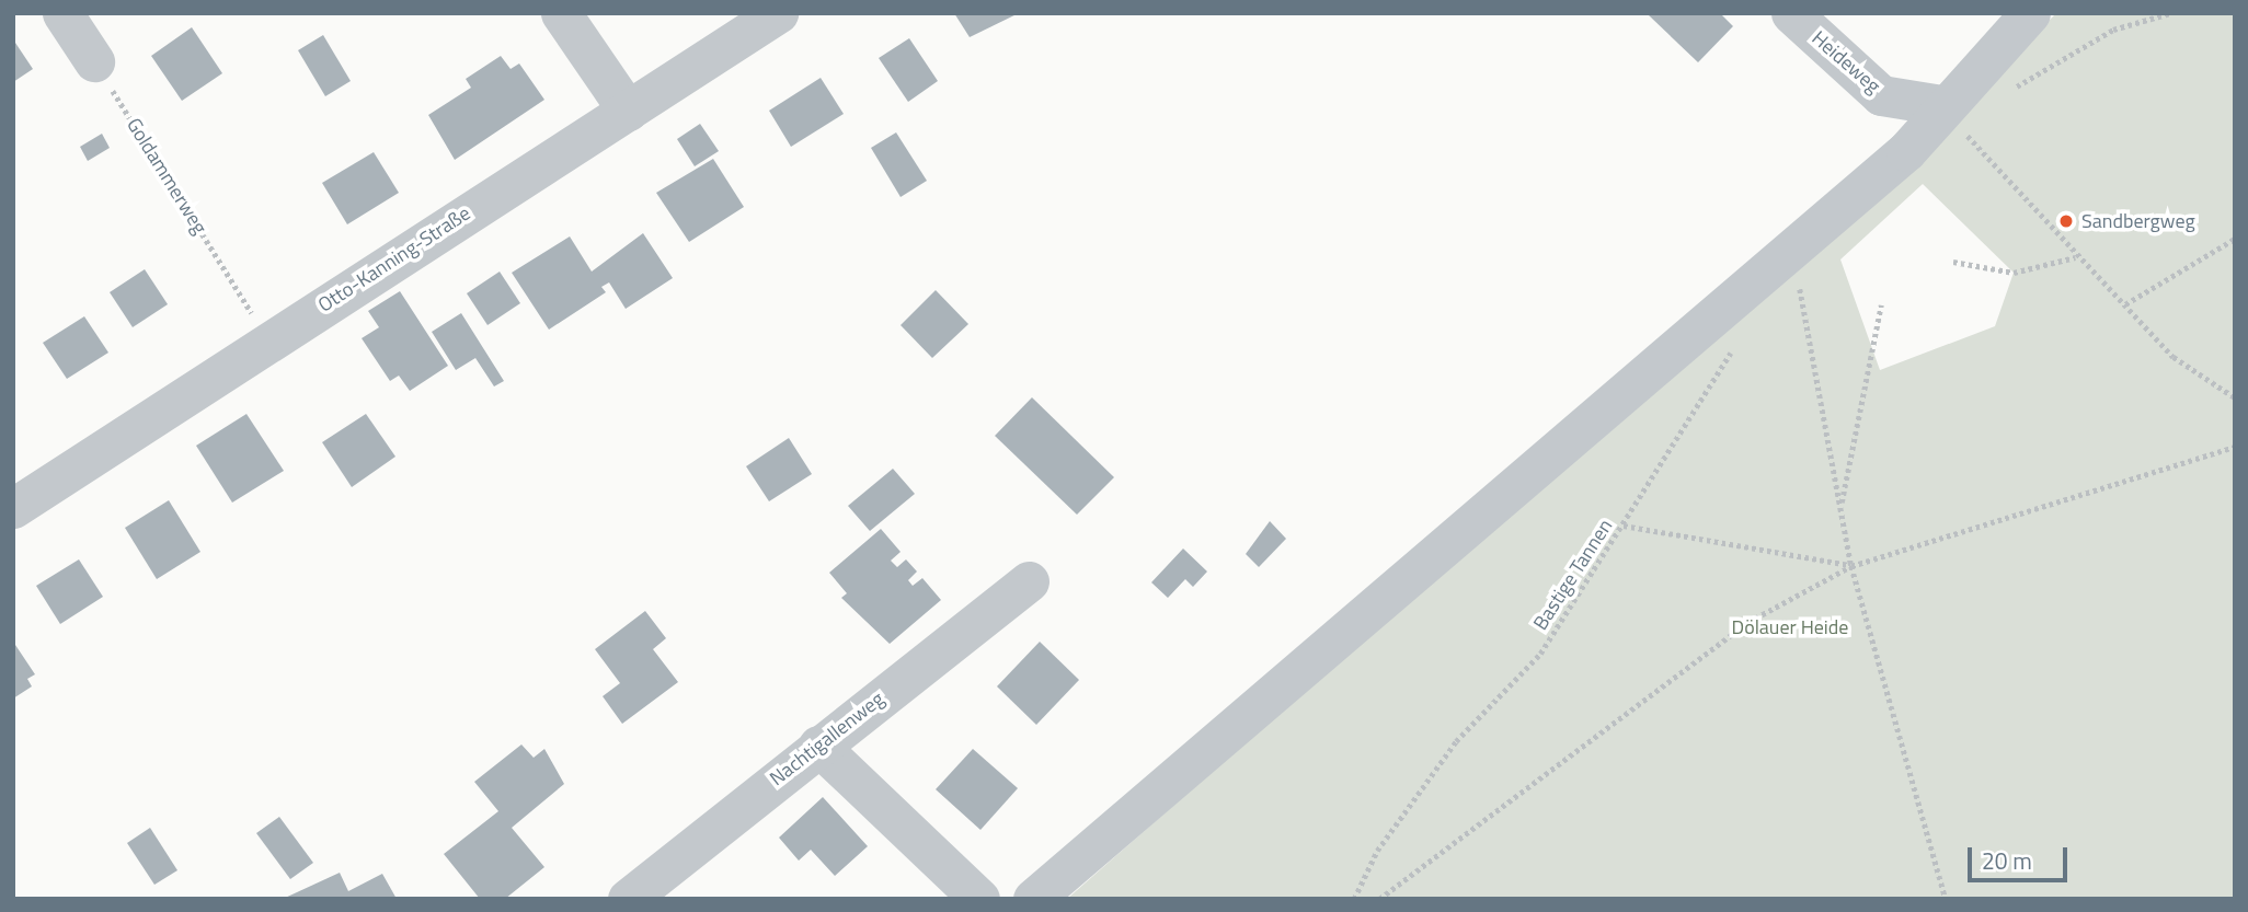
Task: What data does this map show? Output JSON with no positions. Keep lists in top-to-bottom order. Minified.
{"streets":{"street":["Heideweg","Otto-Kanning-Straße","Nachtigallenweg"],"path":["Goldammerweg","Bastige Tannen"]},"crossings":[["Goldammerweg","Otto-Kanning-Straße"]],"parks":["Dölauer Heide"],"places":["Sandbergweg"],"scale_bar":"20 m"}
